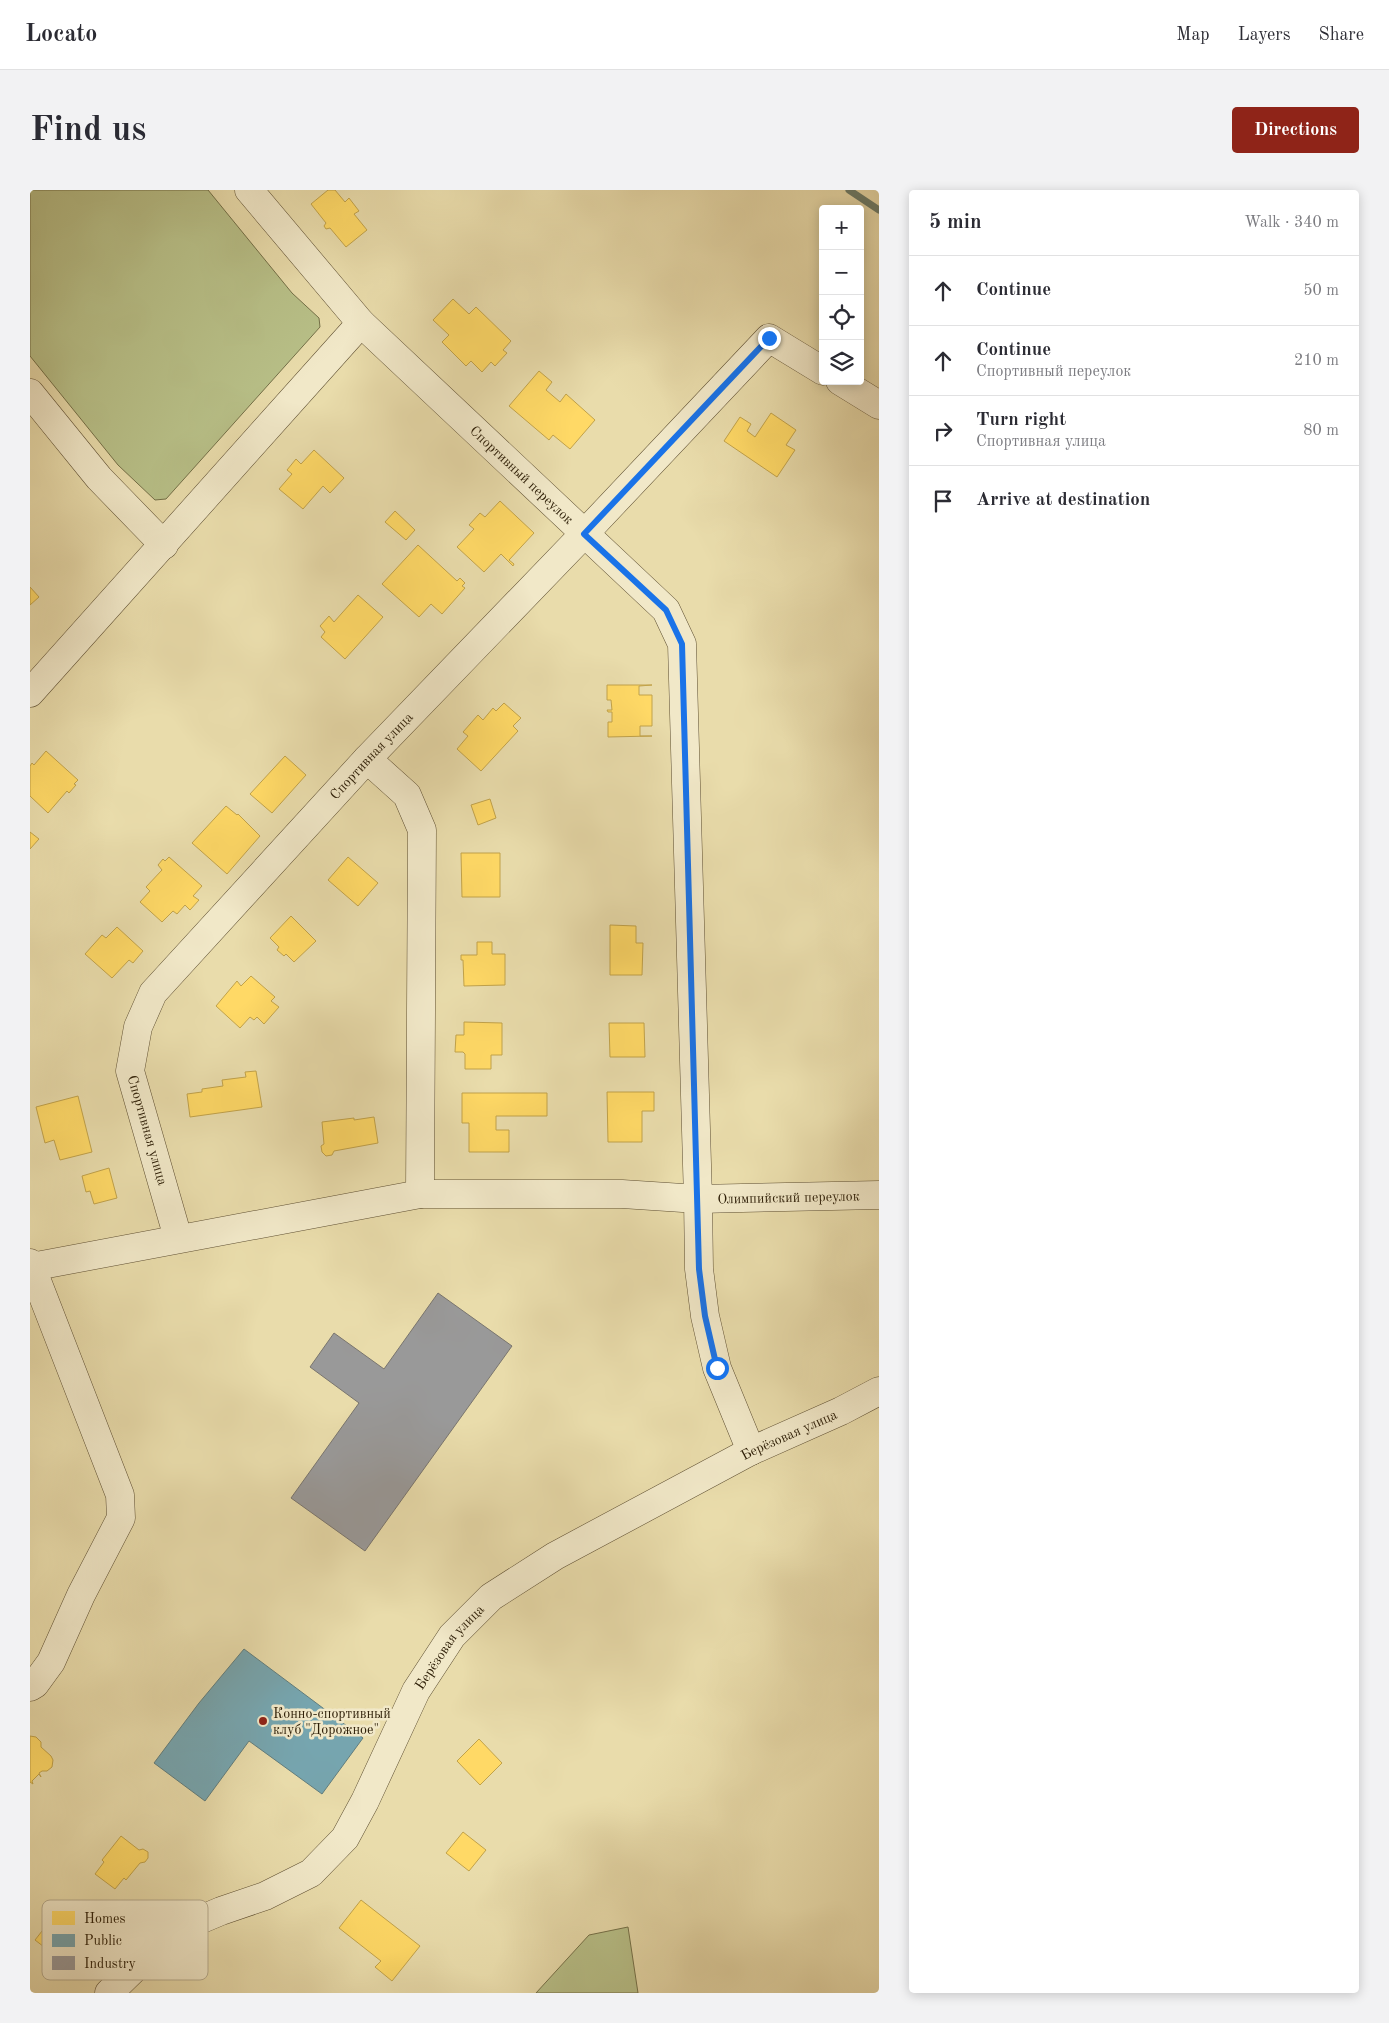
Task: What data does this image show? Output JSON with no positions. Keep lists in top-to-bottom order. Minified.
{"streets":{"street":["Спортивный переулок","Спортивная улица","Олимпийский переулок","Берёзовая улица"]},"crossings":[["Спортивный переулок","Спортивная улица"],["Спортивный переулок","Олимпийский переулок"],["Спортивный переулок","Берёзовая улица"],["Спортивная улица","Олимпийский переулок"]],"places":["Конно-спортивный клуб \"Дорожное\""],"legend":["Homes","Public","Industry"],"page":{"header":"Locato","nav":["Map","Layers","Share"],"buttons":"Directions","title":"Find us","heading":["5 min","Walk · 340 m"],"map_buttons":["+","−"],"list":[["Continue","50 m"],["Continue","Спортивный переулок","210 m"],["Turn right","Спортивная улица","80 m"],"Arrive at destination"]}}
